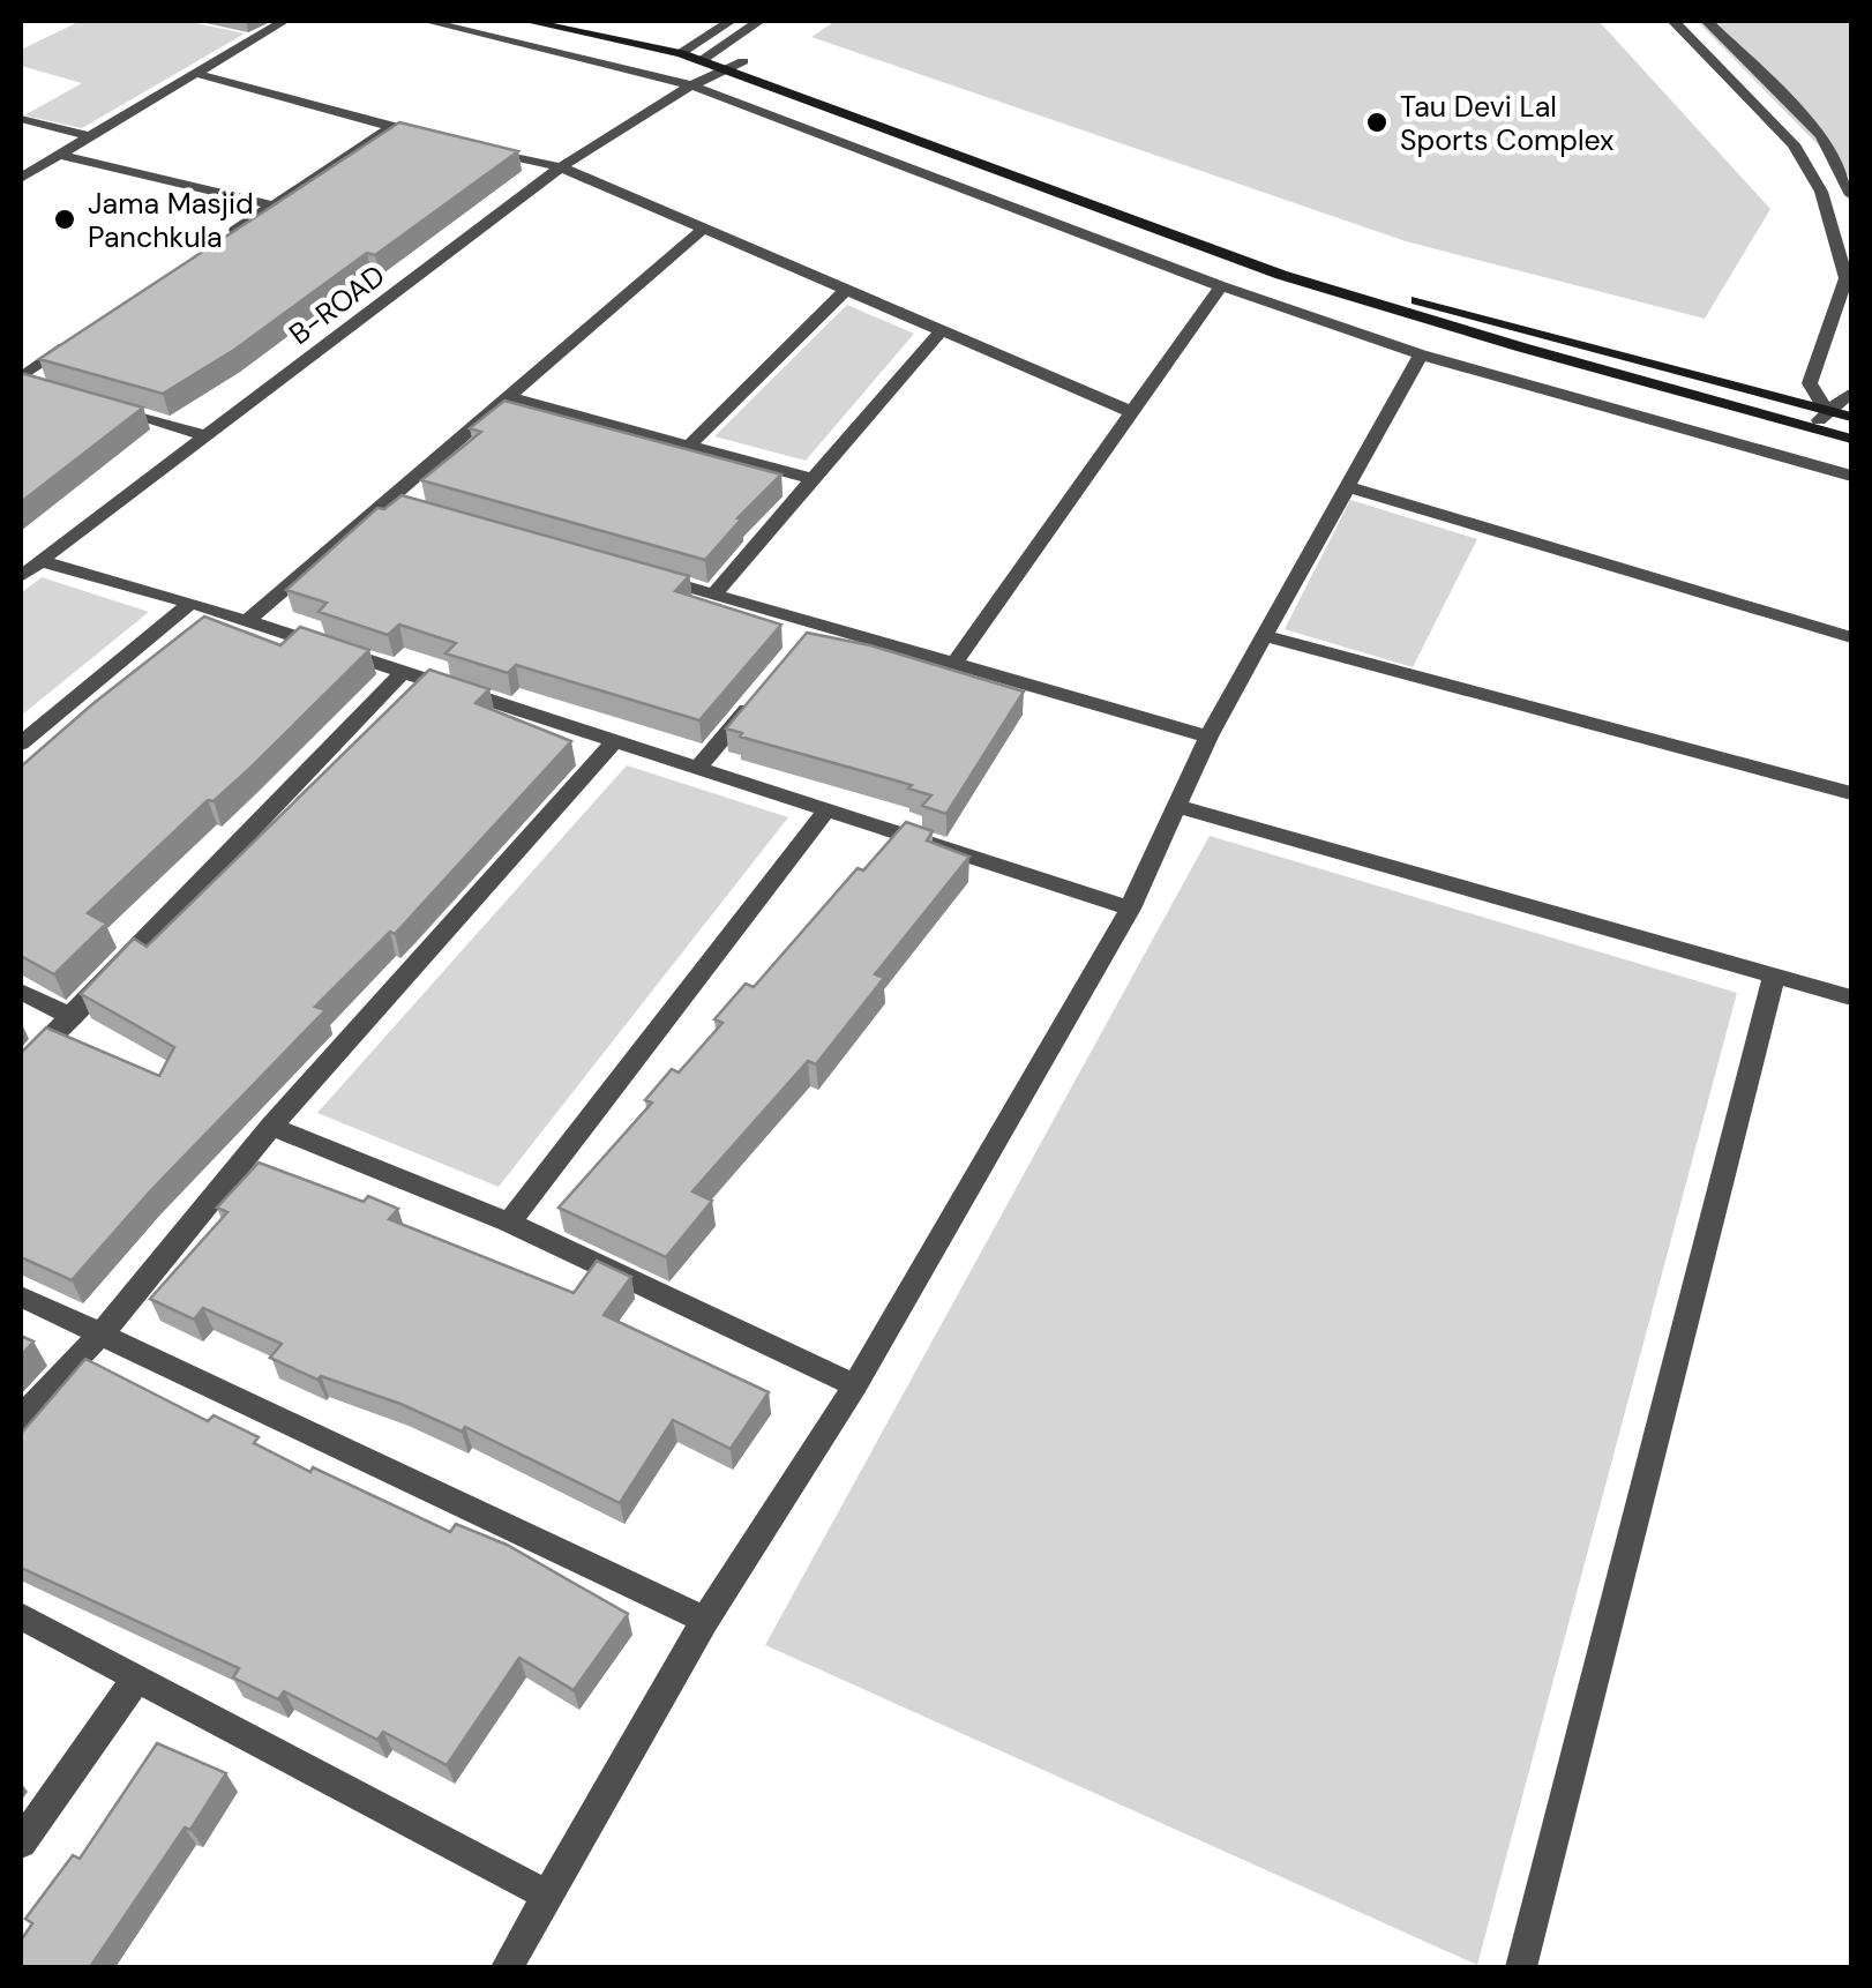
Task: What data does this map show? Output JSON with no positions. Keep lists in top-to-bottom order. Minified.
{"streets":{"street":["B-ROAD"]},"places":["Tau Devi Lal Sports Complex","Jama Masjid Panchkula"]}
